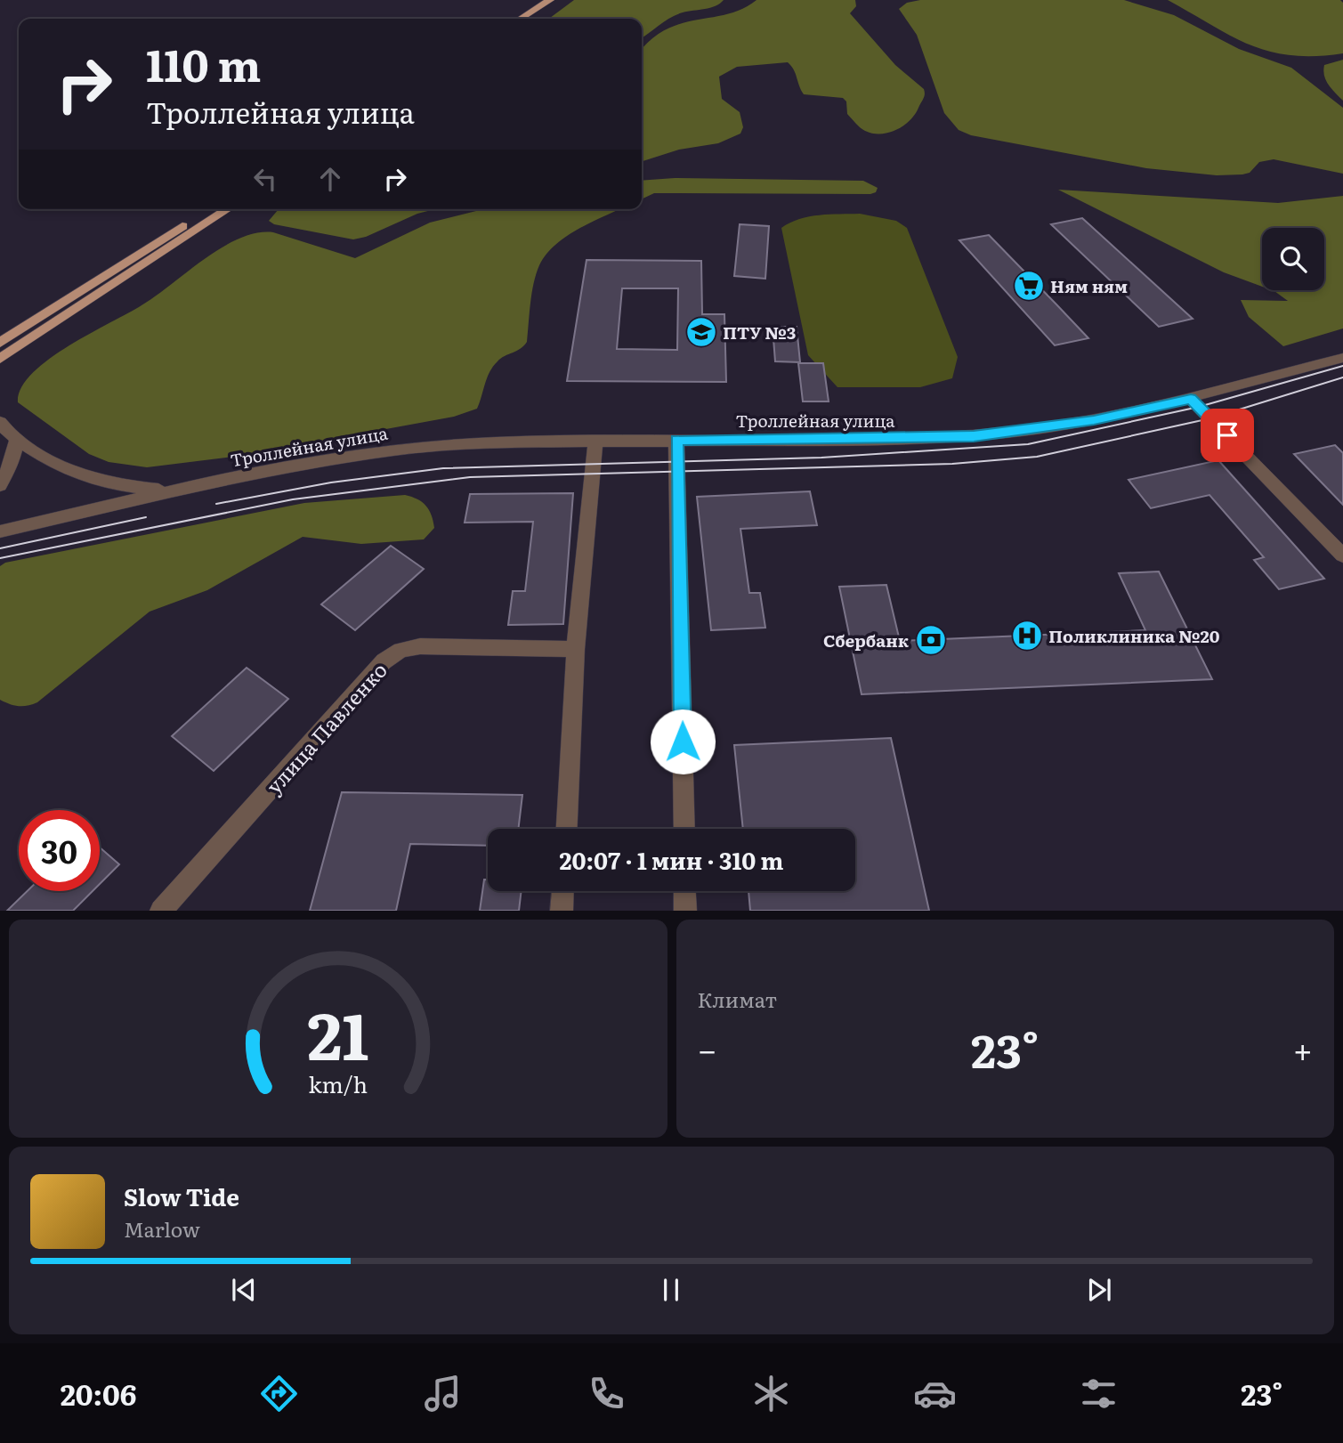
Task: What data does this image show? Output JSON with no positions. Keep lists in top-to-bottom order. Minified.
{"streets":{"street":["Троллейная улица","улица Павленко"]},"places":{"supermarket":["Ням ням"],"school or university":["ПТУ №3"],"hospital":["Поликлиника №20"],"bank":["Сбербанк"]},"page":{"turn":["110 m","Троллейная улица"],"limit":"30","trip":"20:07 · 1 мин · 310 m","tile":"Климат","heat":["−","23°","+"],"song":["Slow Tide","Marlow"],"tabs":["20:06","23°"],"gauge":["21","km/h"]}}
